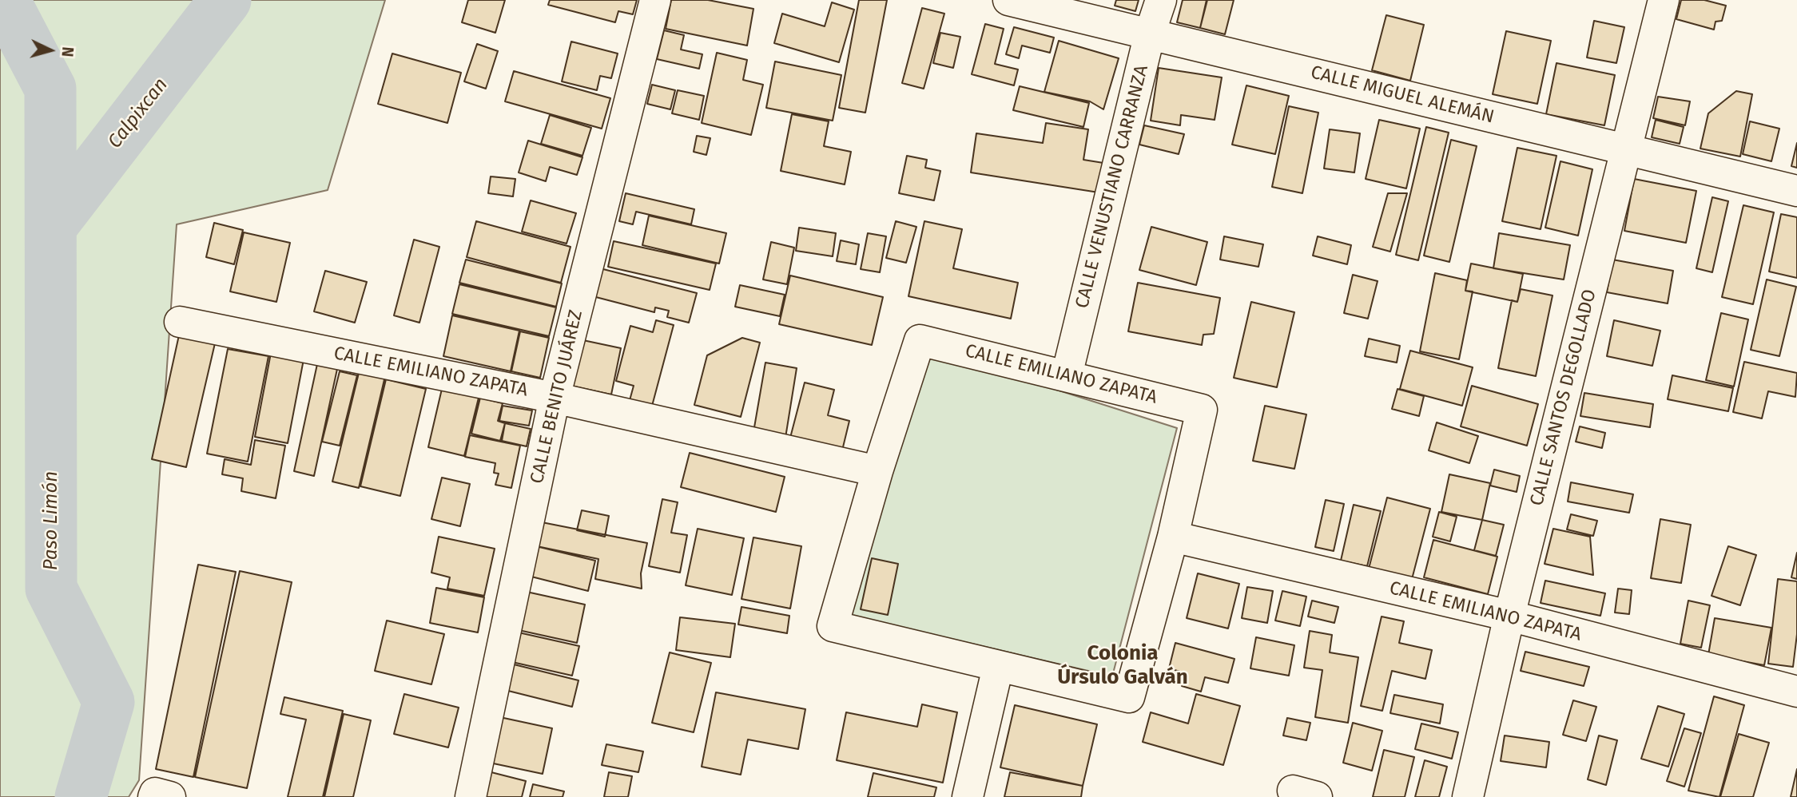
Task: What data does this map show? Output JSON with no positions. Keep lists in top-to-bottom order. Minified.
{"streets":{"street":["CALLE MIGUEL ALEMÁN","CALLE VENUSTIANO CARRANZA","CALLE EMILIANO ZAPATA","CALLE BENITO JUÁREZ","CALLE SANTOS DEGOLLADO"]},"crossings":[["CALLE MIGUEL ALEMÁN","CALLE VENUSTIANO CARRANZA"],["CALLE MIGUEL ALEMÁN","CALLE SANTOS DEGOLLADO"],["CALLE VENUSTIANO CARRANZA","CALLE EMILIANO ZAPATA"],["CALLE EMILIANO ZAPATA","CALLE BENITO JUÁREZ"],["CALLE EMILIANO ZAPATA","CALLE SANTOS DEGOLLADO"]],"districts":["Colonia Úrsulo Galván"],"water":["Calpixcan","Paso Limón"],"north":"right"}
